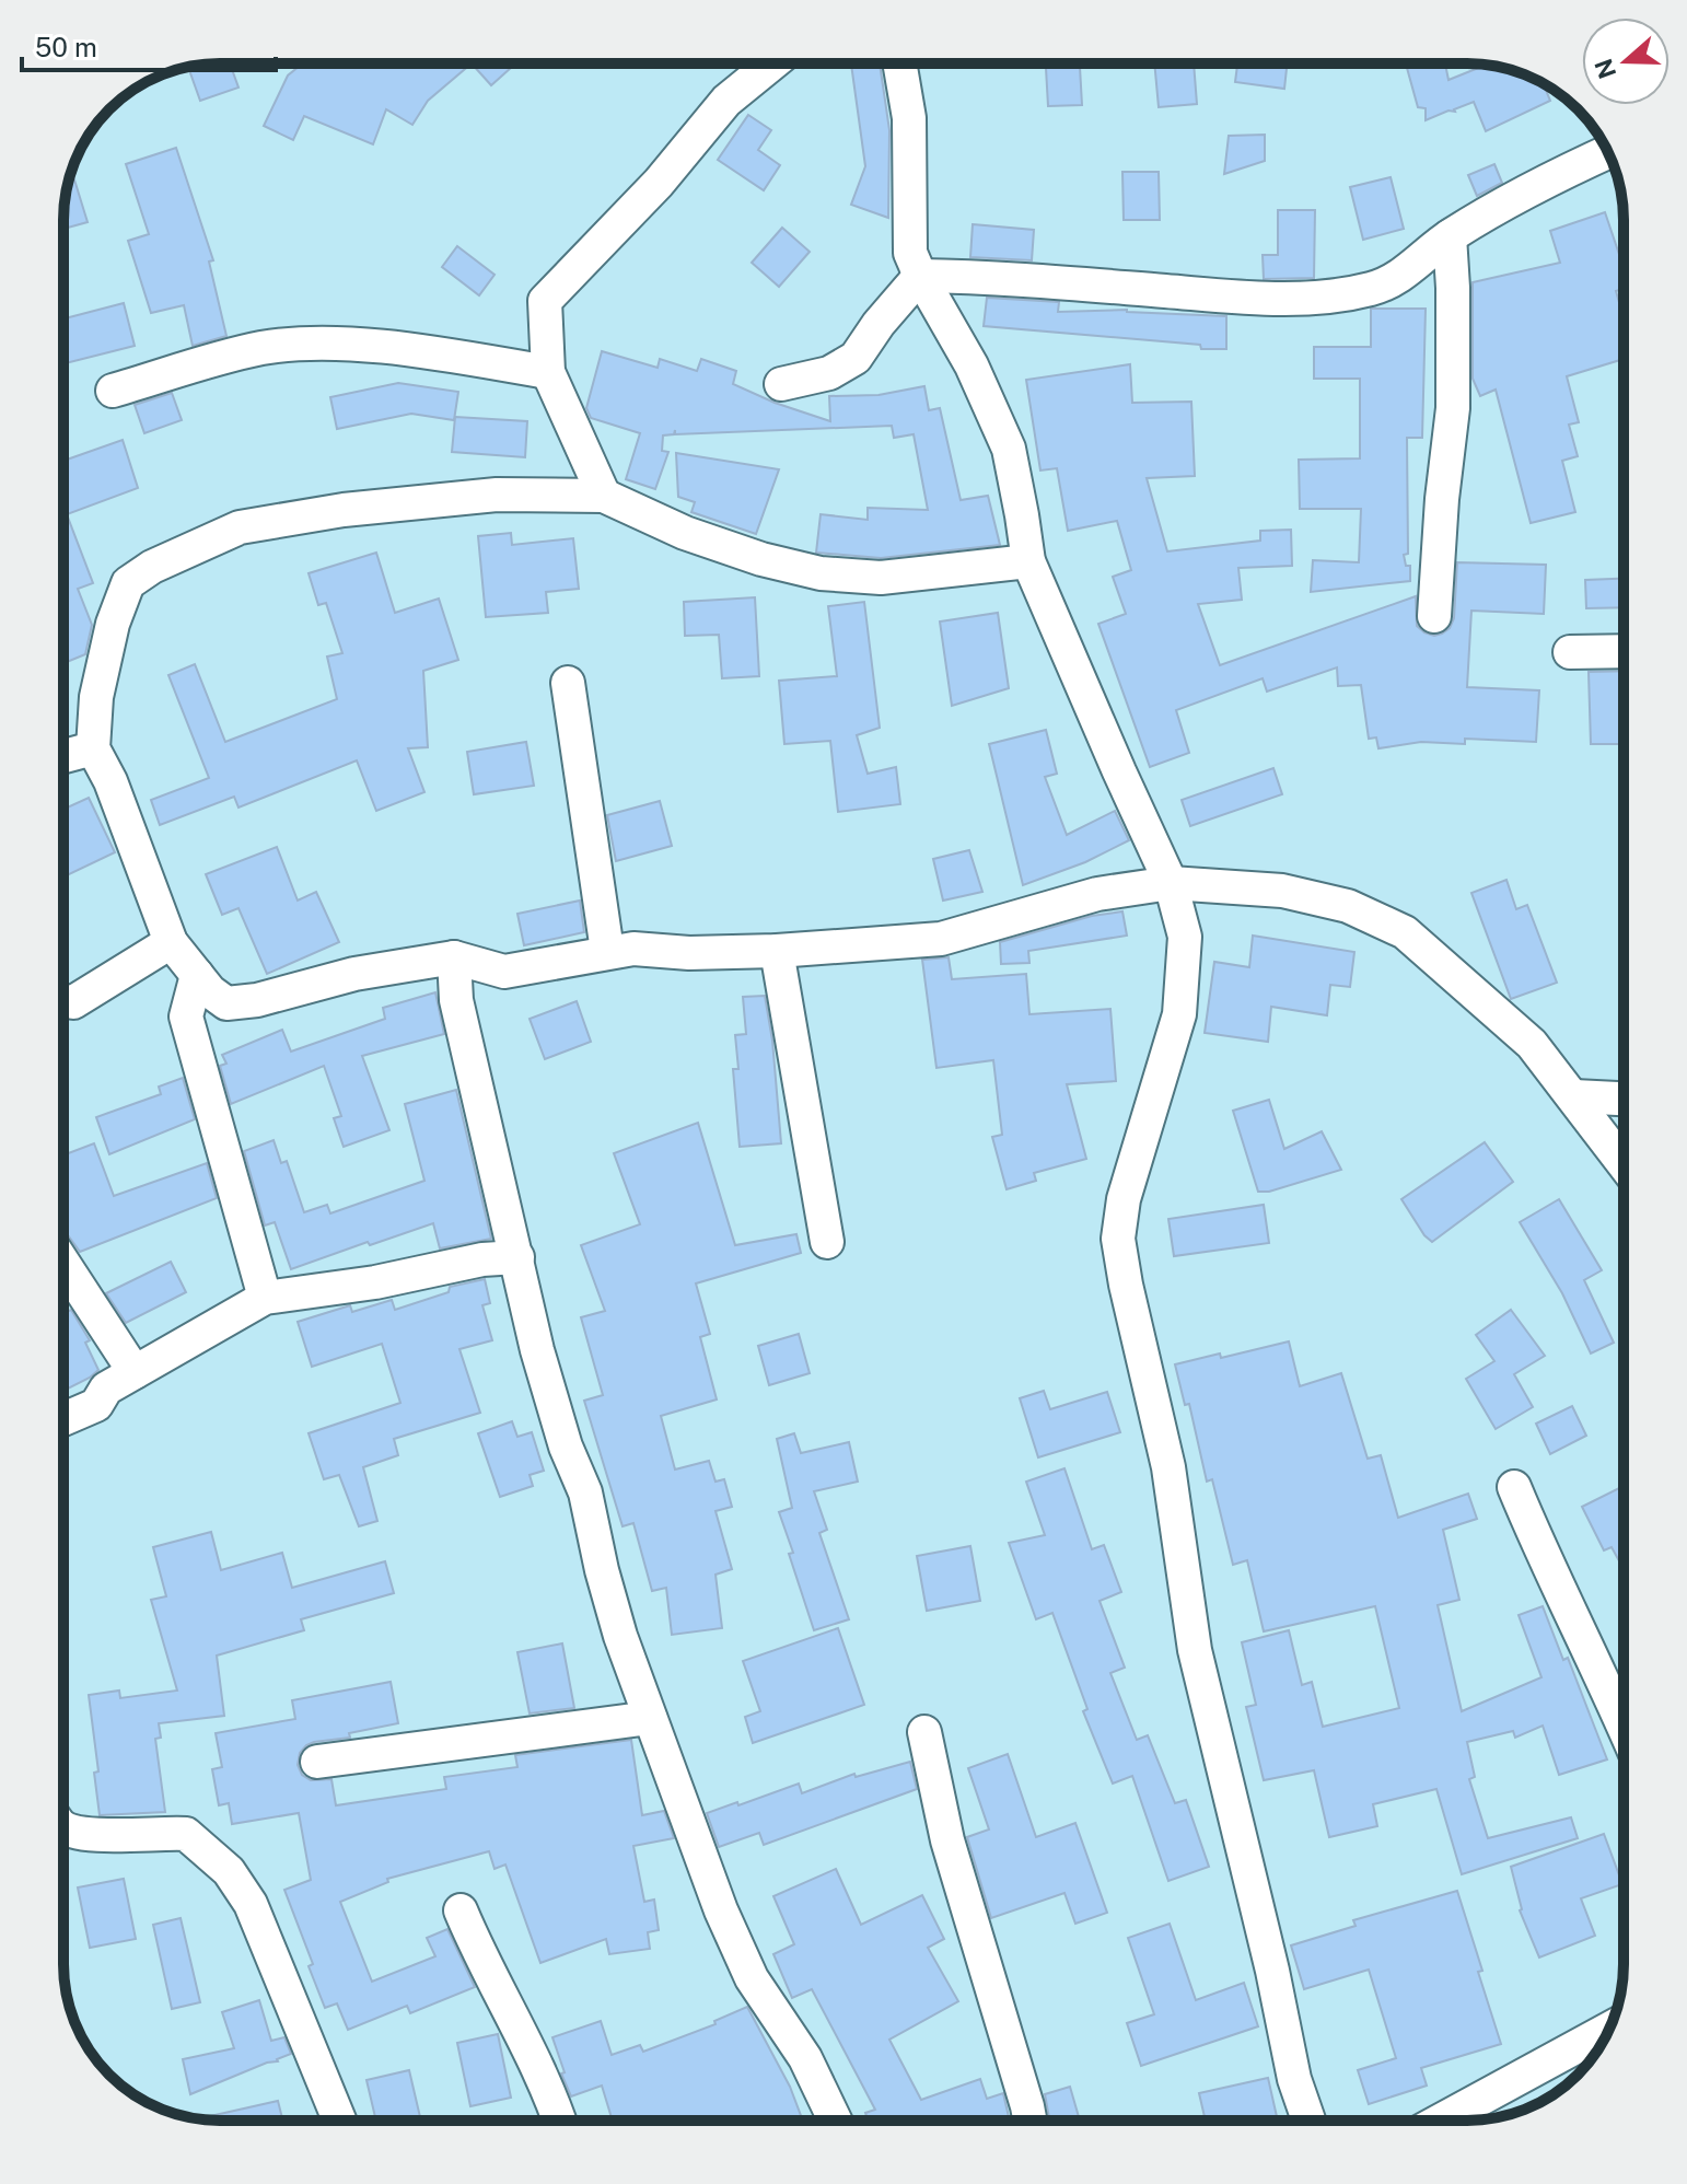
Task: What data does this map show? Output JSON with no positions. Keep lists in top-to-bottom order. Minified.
{"scale_bar":"50 m","north":"left"}
